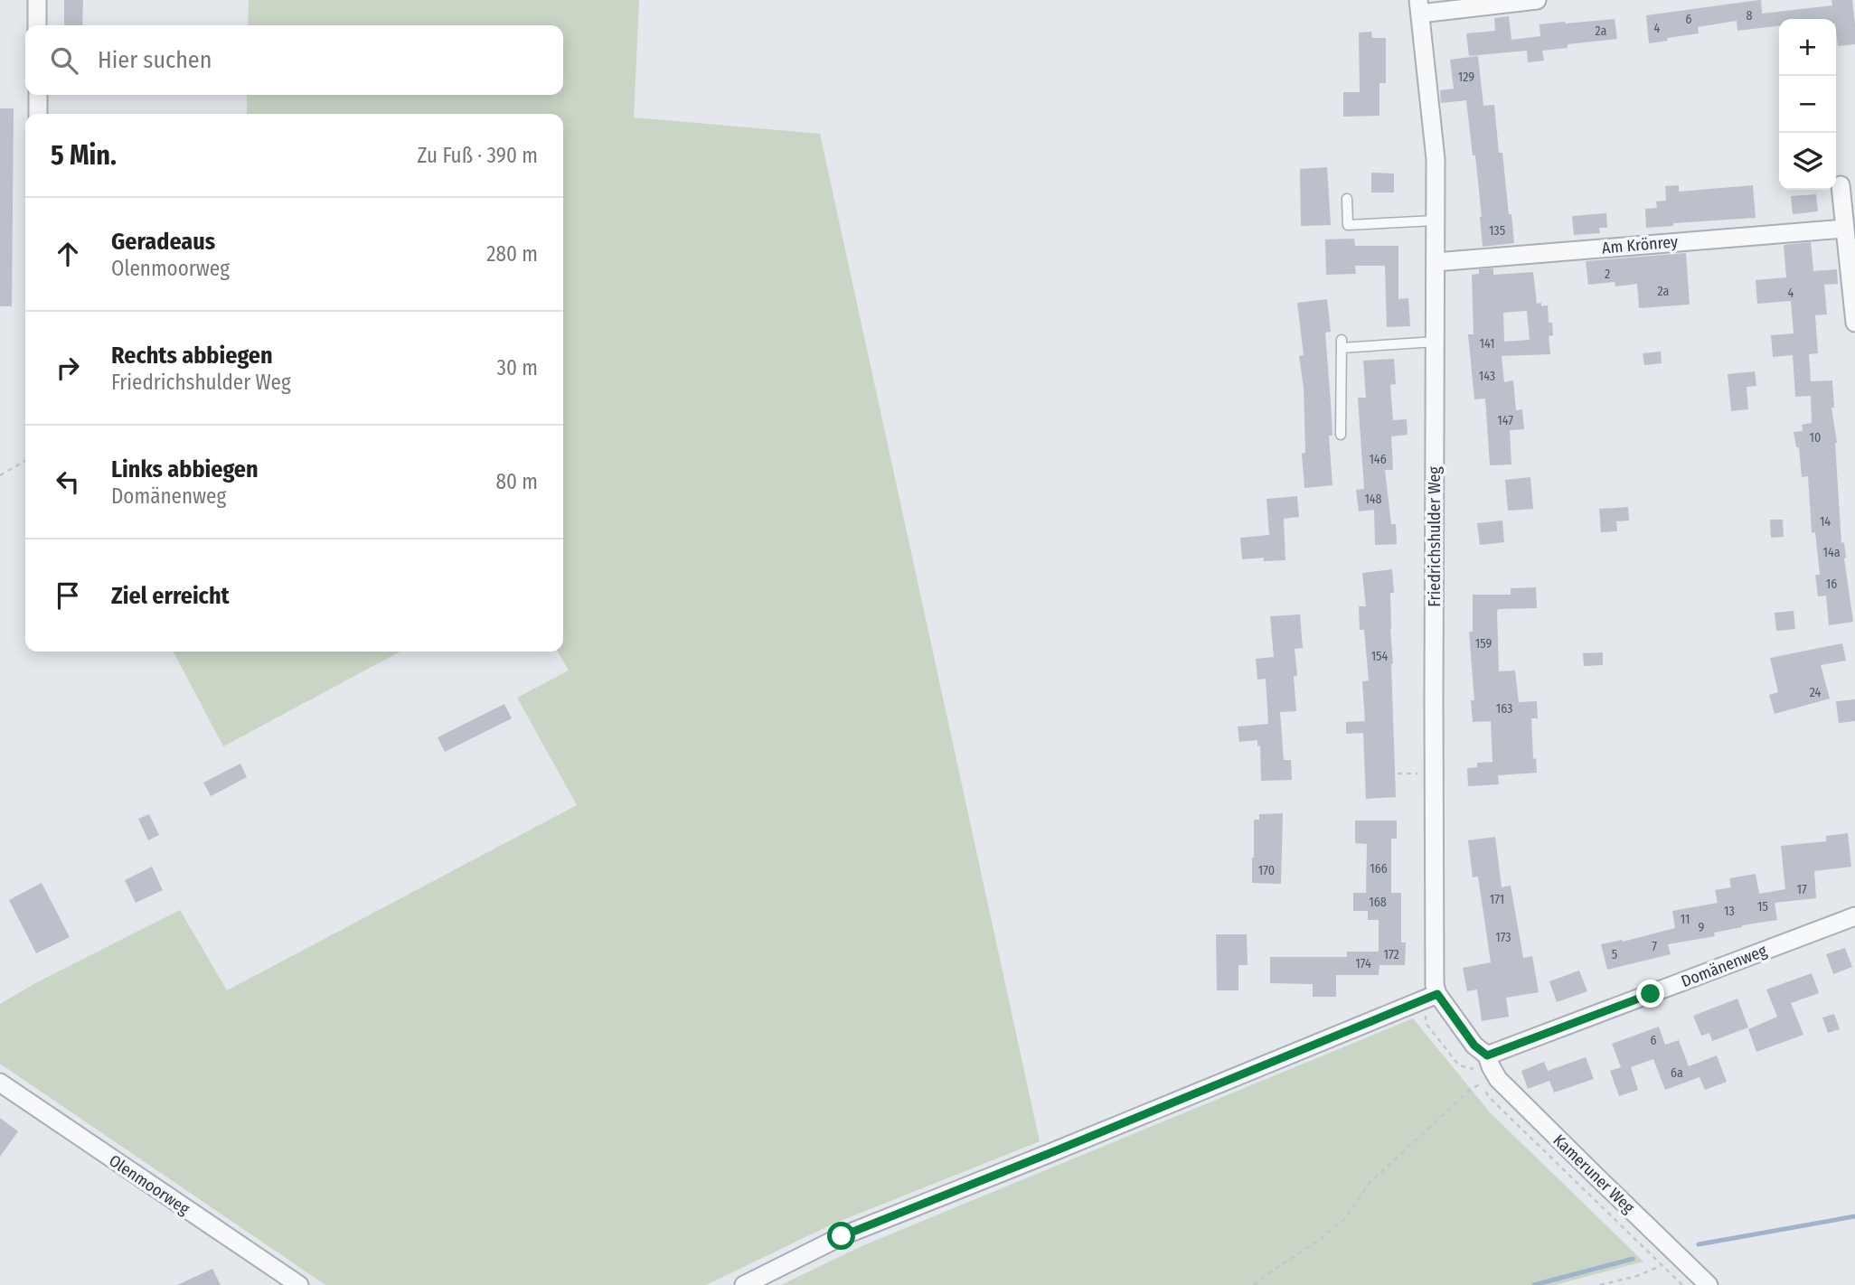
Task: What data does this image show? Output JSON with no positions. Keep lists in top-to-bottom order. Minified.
{"streets":{"street":["Am Krönrey","Friedrichshulder Weg","Domänenweg","Kameruner Weg","Olenmoorweg"]},"crossings":[["Am Krönrey","Friedrichshulder Weg"],["Domänenweg","Kameruner Weg"]],"house_numbers":["8","6","4","2a","129","135","2","2a","4","141","143","147","10","146","148","14","14a","16","159","154","24","163","166","170","17","171","168","15","13","11","9","173","7","172","5","174","6","6a"],"page":{"map_buttons":["+","−"],"search":"Hier suchen","heading":["5 Min.","Zu Fuß · 390 m"],"list":[["Geradeaus","Olenmoorweg","280 m"],["Rechts abbiegen","Friedrichshulder Weg","30 m"],["Links abbiegen","Domänenweg","80 m"],"Ziel erreicht"]}}
